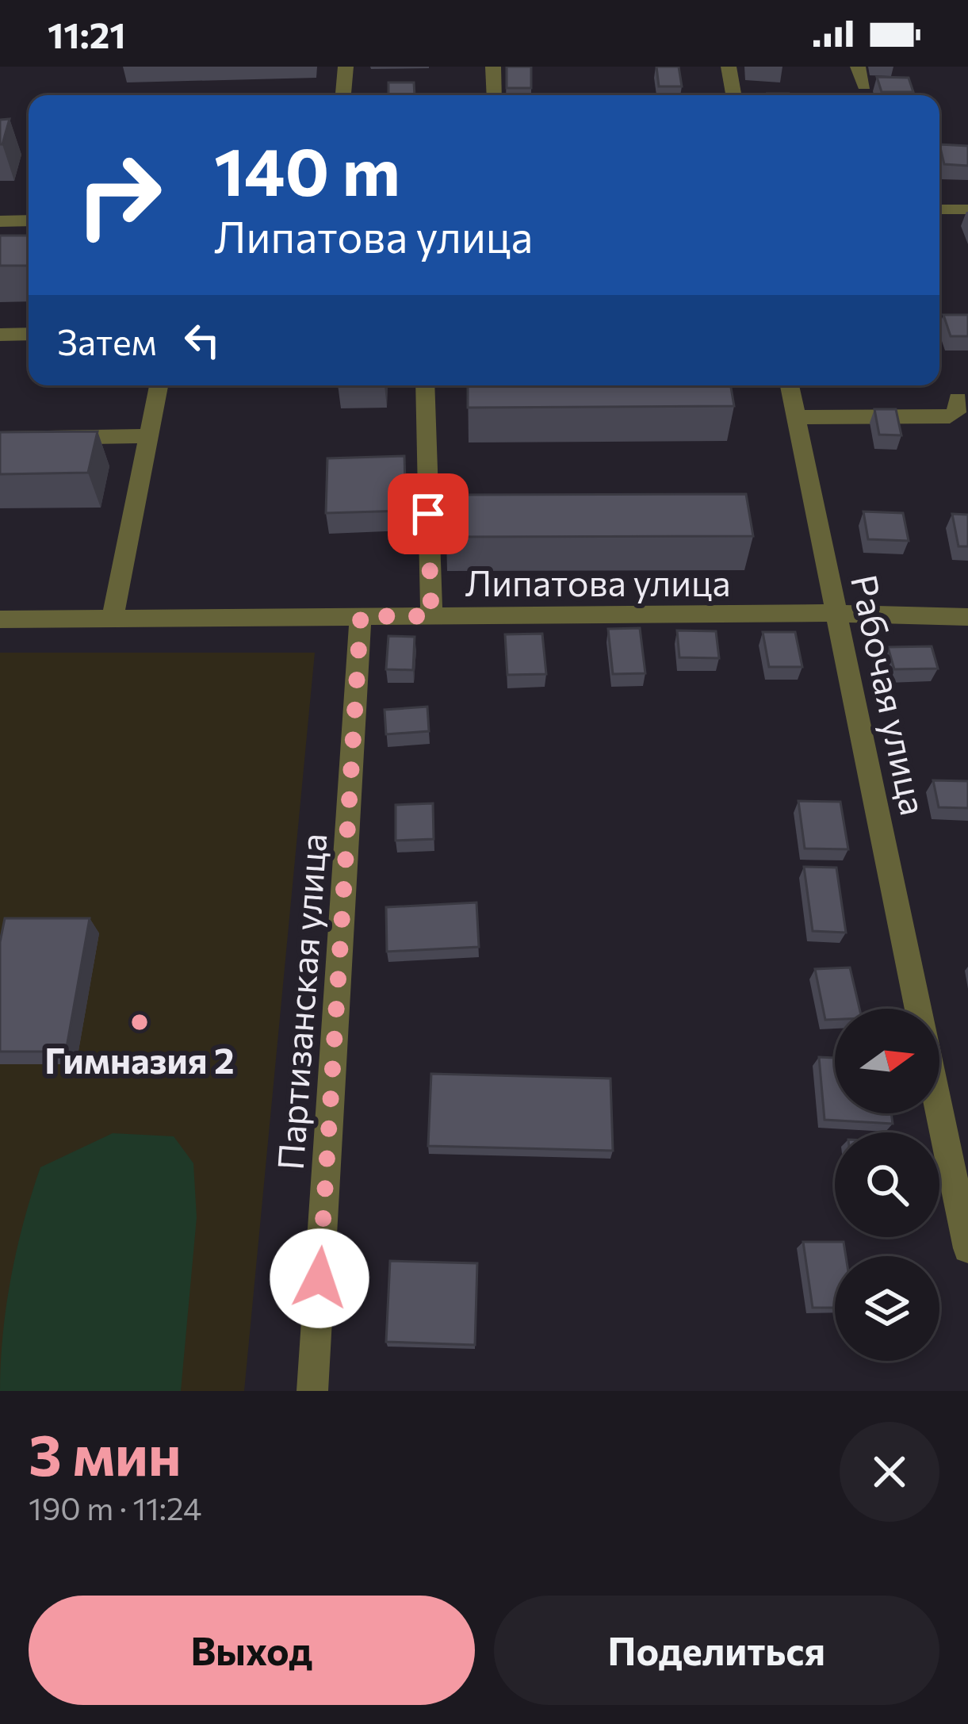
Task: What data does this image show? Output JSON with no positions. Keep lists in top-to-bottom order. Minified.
{"streets":{"street":["Липатова улица","Рабочая улица","Партизанская улица"]},"crossings":[["Липатова улица","Рабочая улица"],["Липатова улица","Партизанская улица"]],"places":["Гимназия 2"],"north":"right","page":{"status":"11:21","turn":["140 m","Липатова улица"],"then":"Затем","heading":["3 мин","190 m · 11:24"],"buttons":["Выход","Поделиться"]}}
